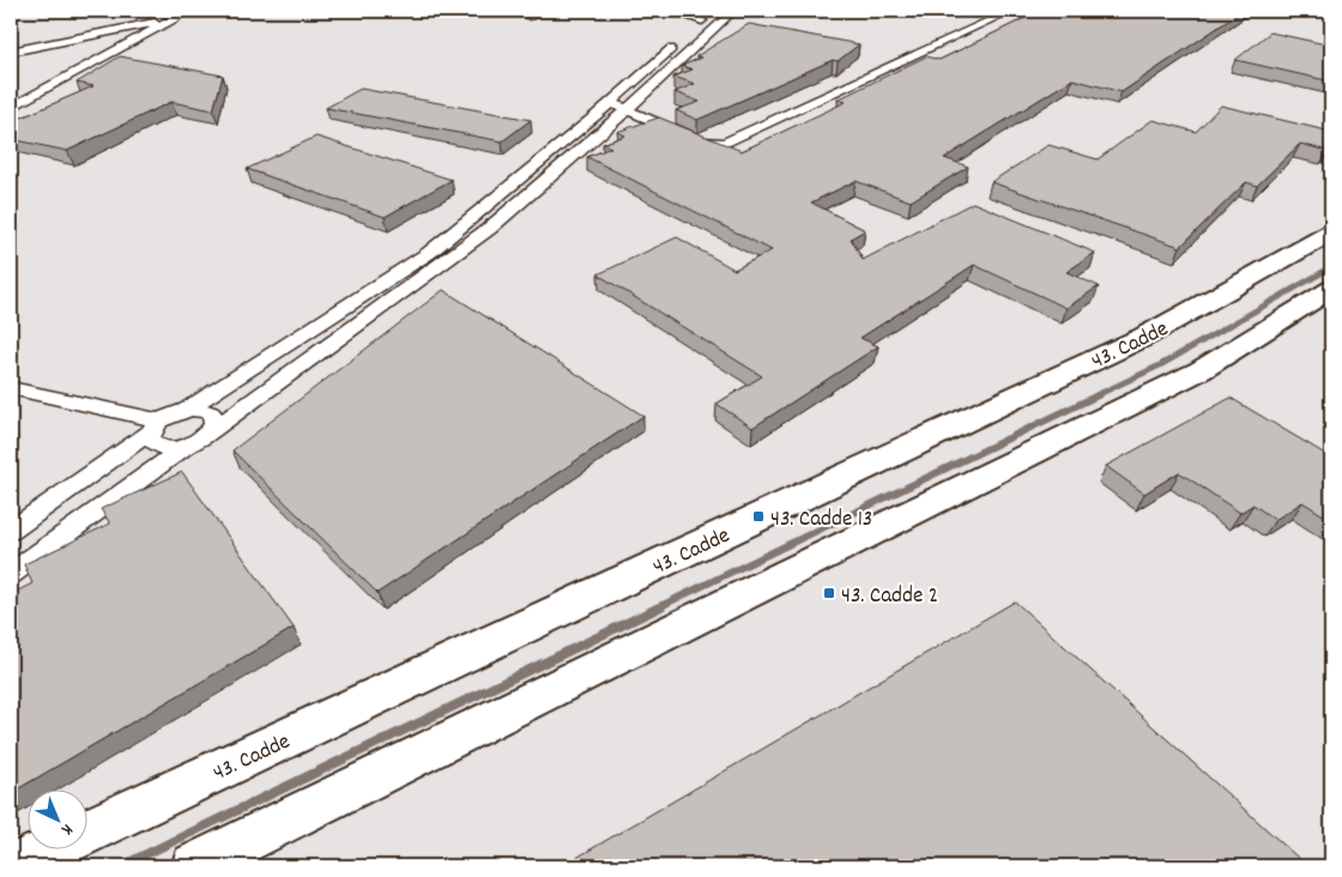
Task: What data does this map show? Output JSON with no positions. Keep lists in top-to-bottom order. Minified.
{"streets":{"main road":["43. Cadde"]},"places":{"transit":["43. Cadde 13","43. Cadde 2"]},"north":"bottom right"}
